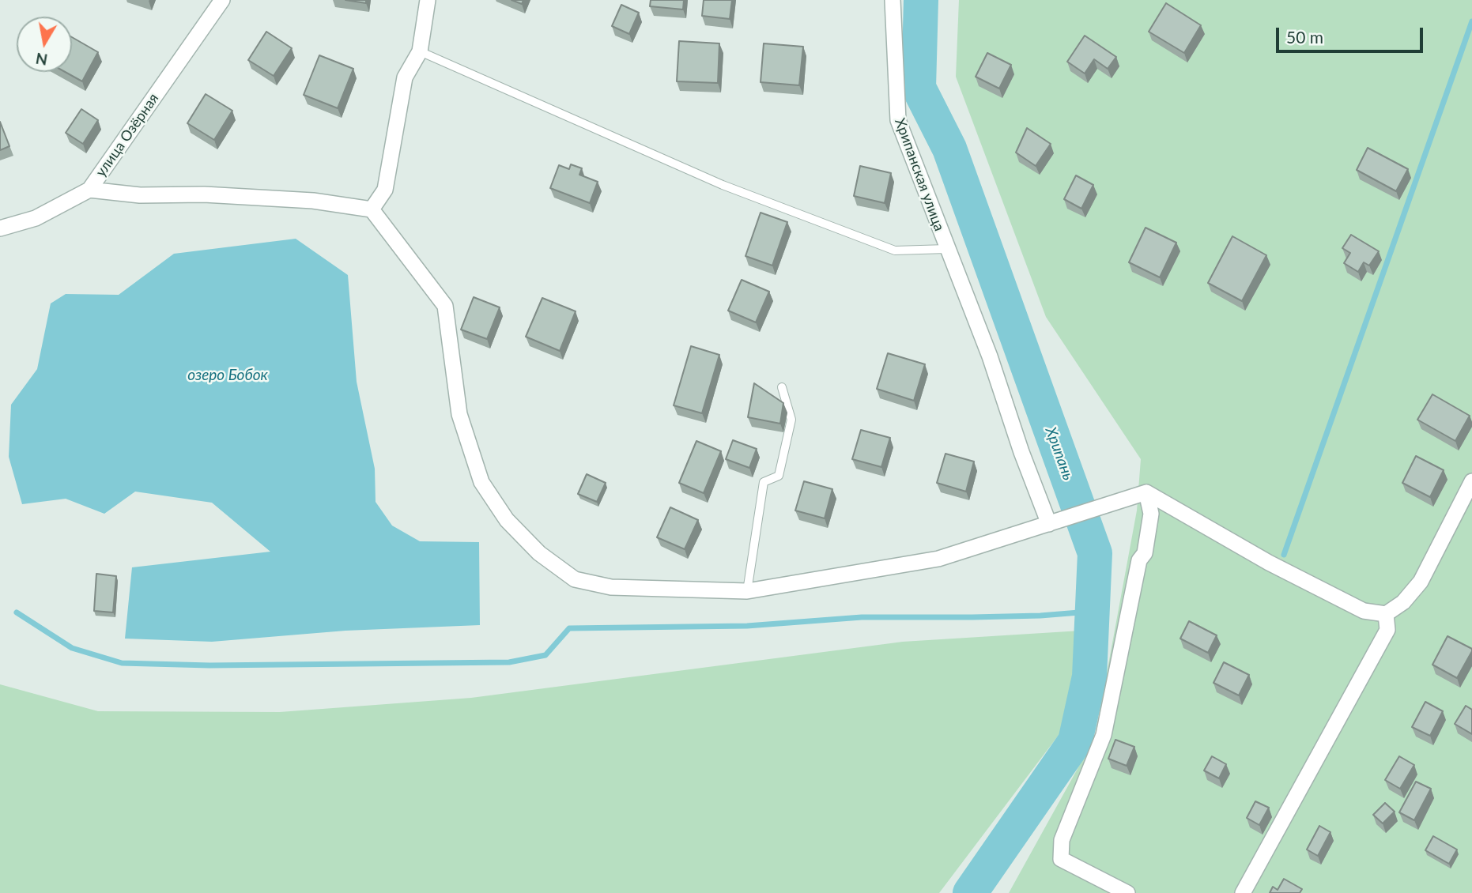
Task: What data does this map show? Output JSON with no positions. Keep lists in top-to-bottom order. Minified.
{"streets":{"street":["улица Озёрная","Хрипанская улица"]},"water":["озеро Бобок","Хрипань"],"scale_bar":"50 m","north":"bottom"}
